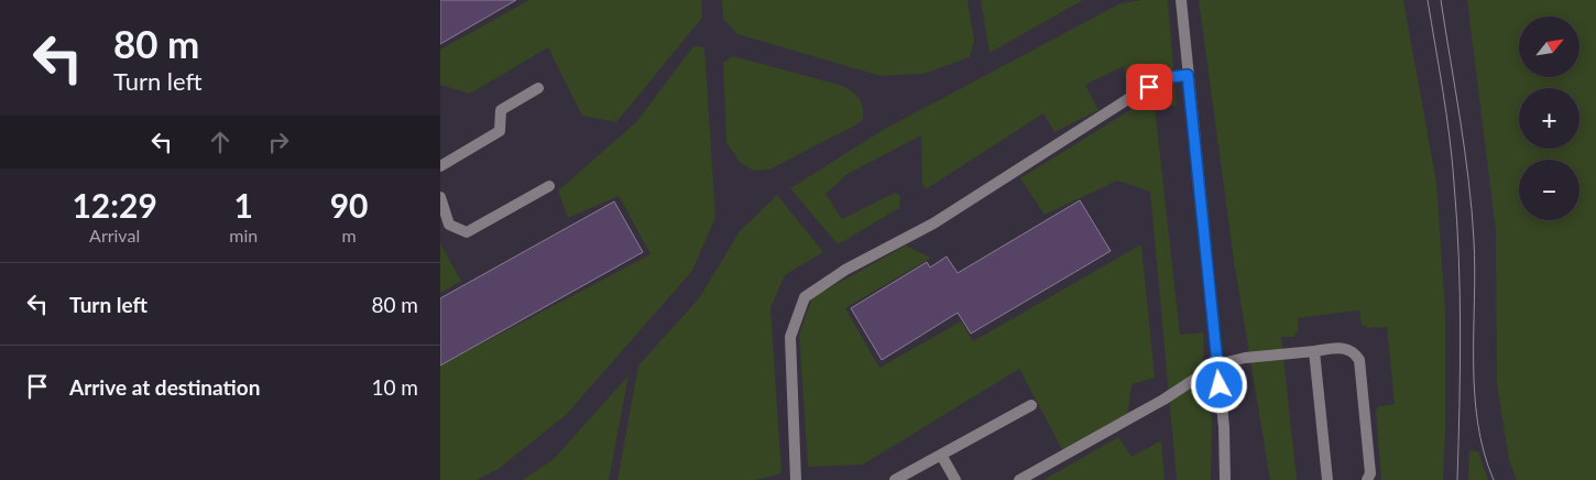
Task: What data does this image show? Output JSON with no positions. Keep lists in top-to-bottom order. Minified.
{"north":"top right","page":{"turn":["80 m","Turn left"],"map_buttons":["+","−"],"eta":["12:29","Arrival","1","min","90","m"],"list":[{"name":"Turn left","value":"80 m"},{"name":"Arrive at destination","value":"10 m"}]}}
